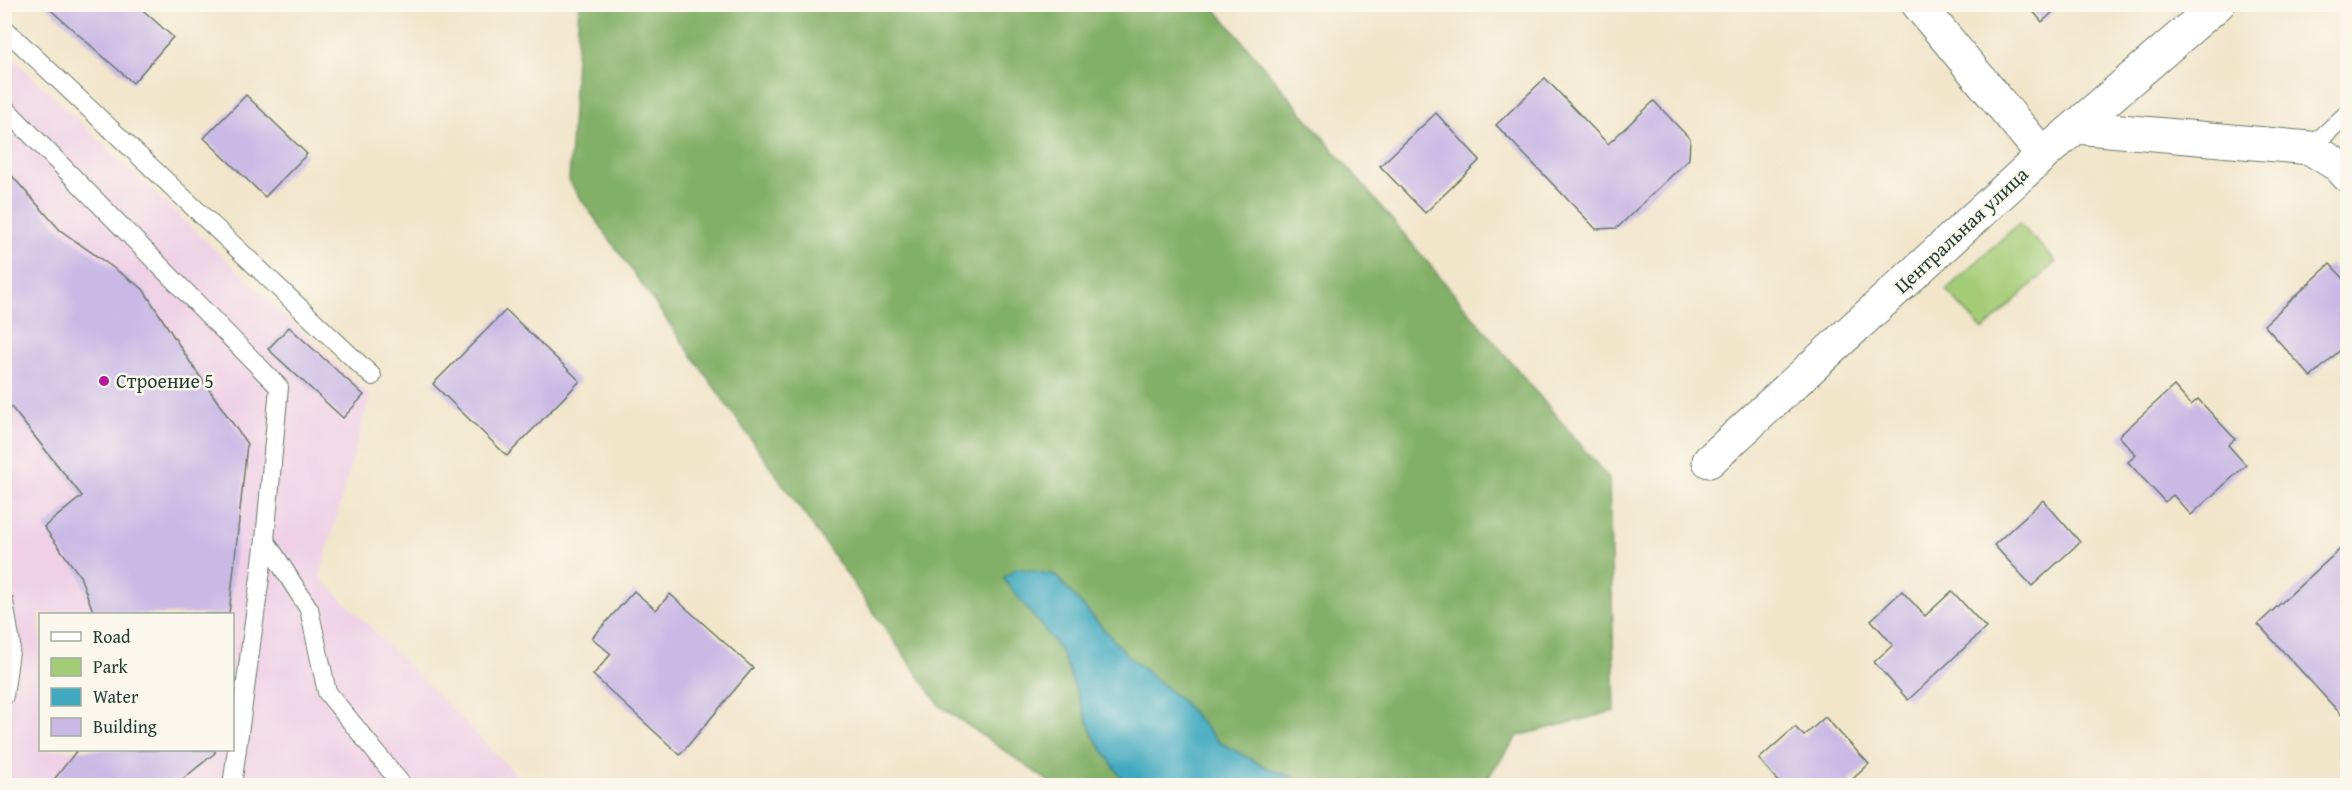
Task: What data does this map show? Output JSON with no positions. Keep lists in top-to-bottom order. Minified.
{"streets":{"street":["Центральная улица"]},"places":["Строение 5"],"legend":["Road","Park","Water","Building"]}
